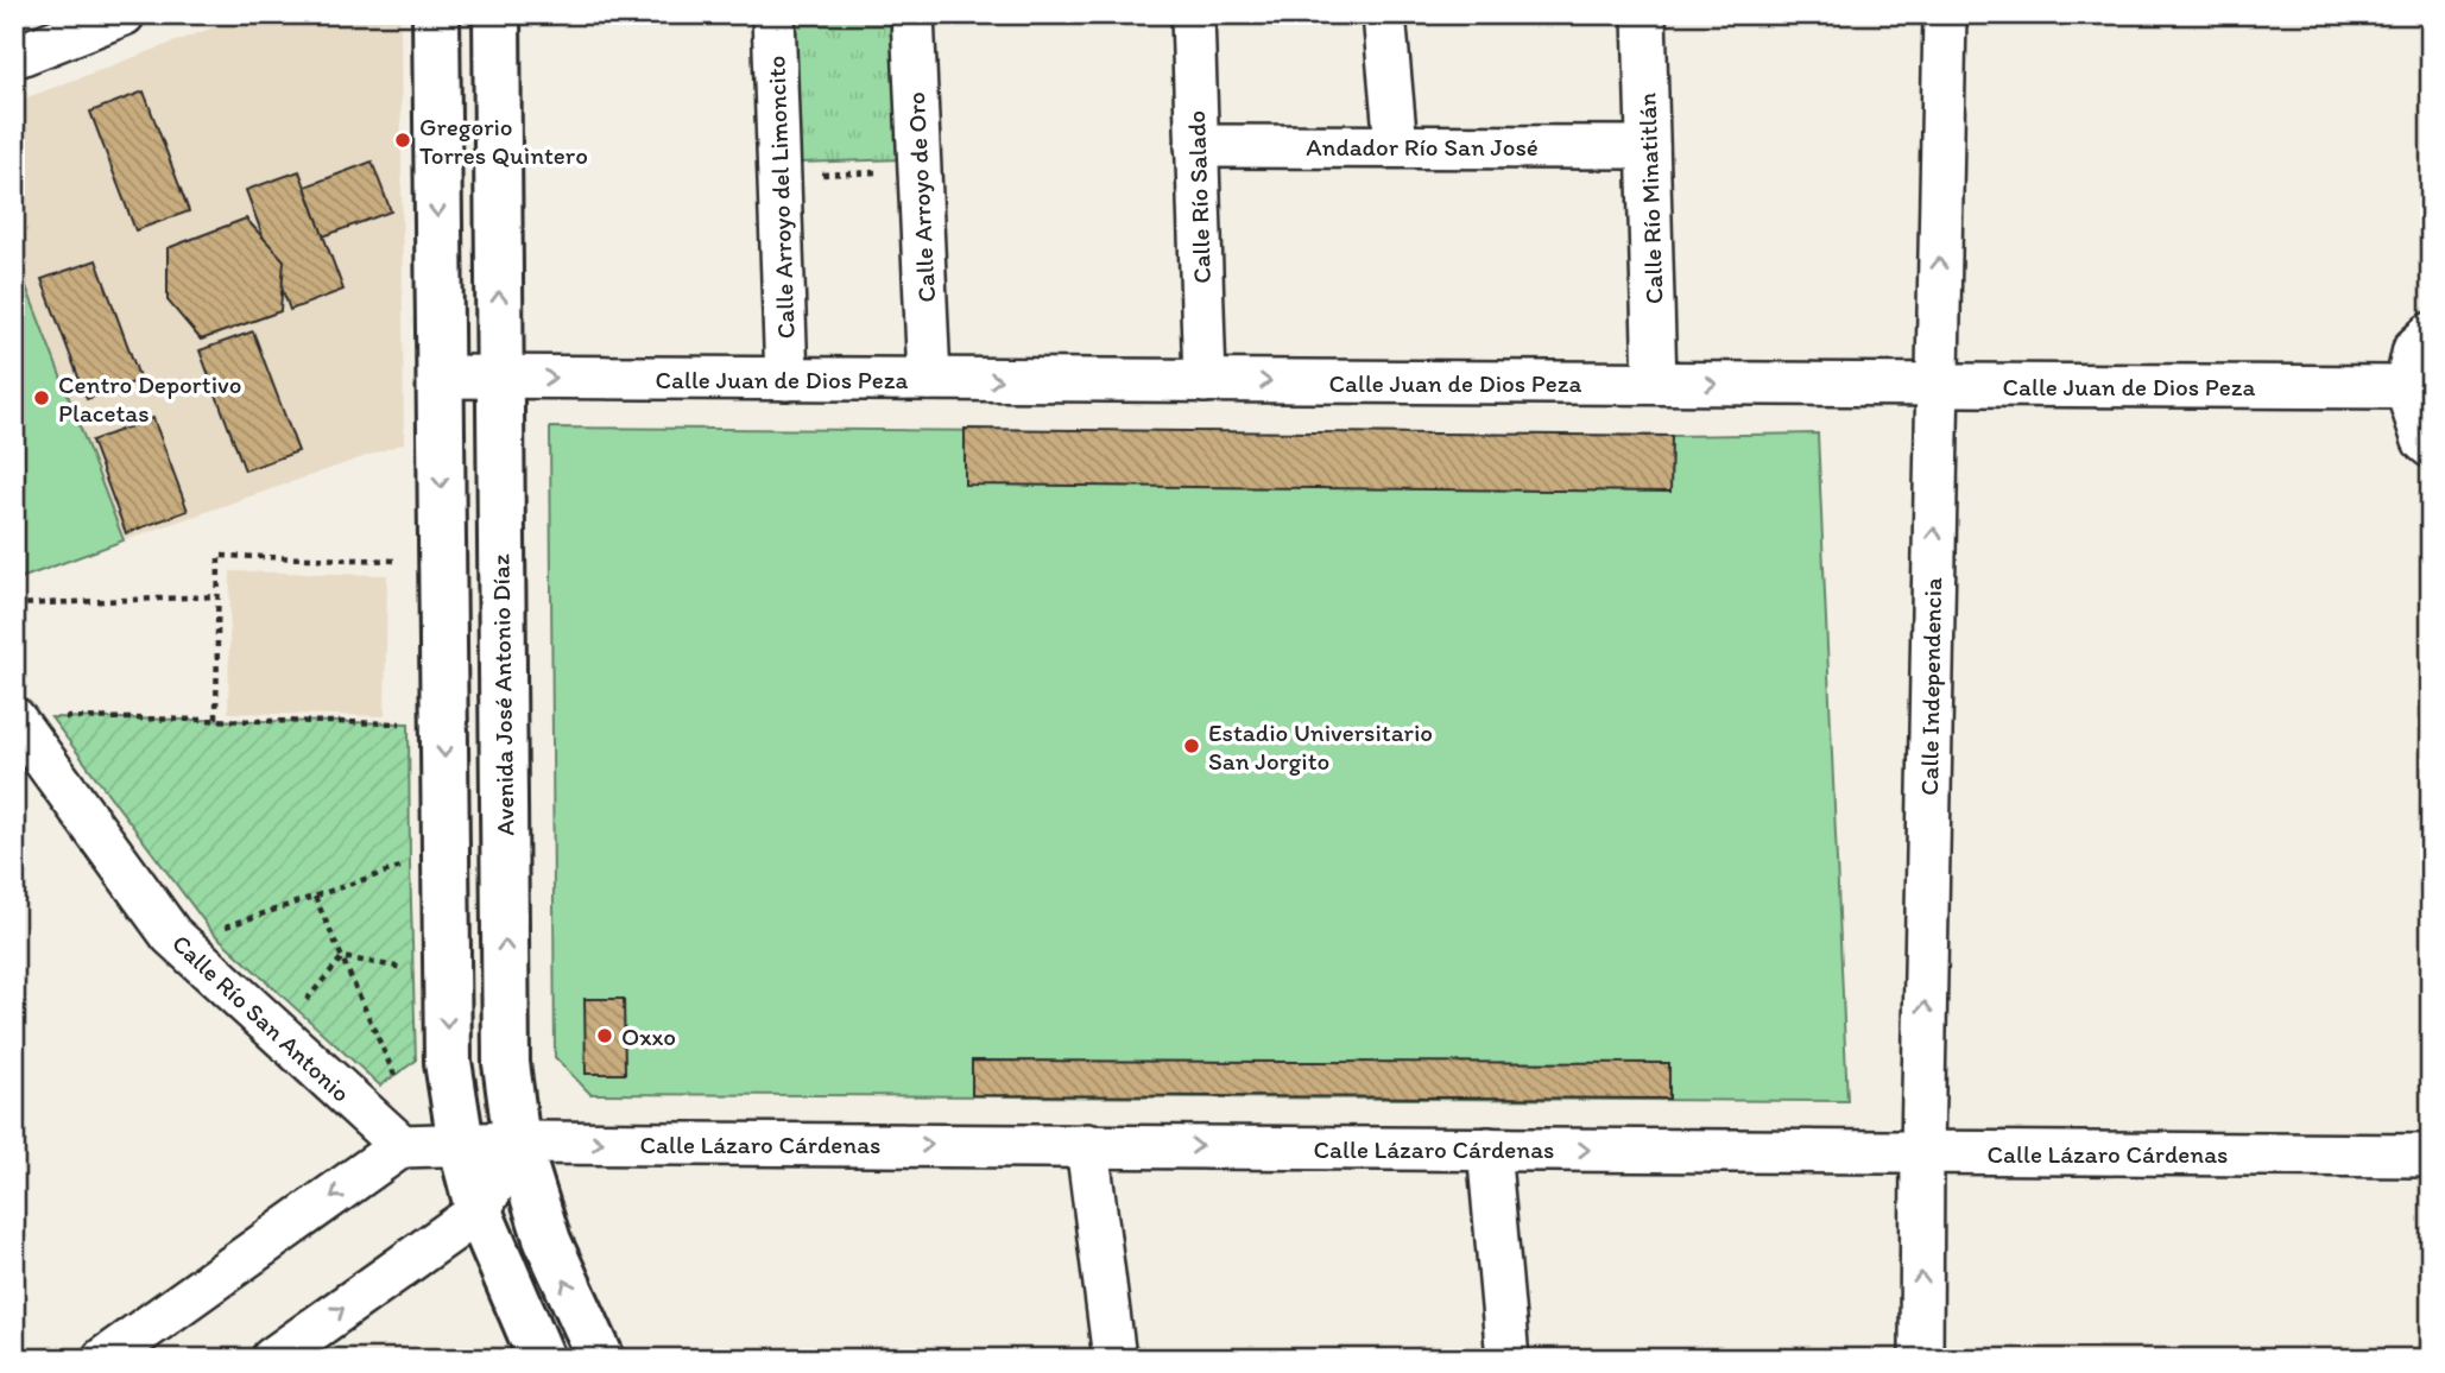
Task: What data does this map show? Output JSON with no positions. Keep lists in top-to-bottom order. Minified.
{"streets":{"street":["Andador Río San José","Calle Arroyo del Limoncito","Calle Arroyo de Oro","Calle Río Salado","Calle Río Minatitlán","Calle Juan de Dios Peza","Calle Independencia","Avenida José Antonio Díaz","Calle Río San Antonio","Calle Lázaro Cárdenas"]},"crossings":[["Andador Río San José","Calle Río Salado"],["Andador Río San José","Calle Río Minatitlán"],["Calle Arroyo del Limoncito","Calle Juan de Dios Peza"],["Calle Arroyo de Oro","Calle Juan de Dios Peza"],["Calle Río Salado","Calle Juan de Dios Peza"],["Calle Río Minatitlán","Calle Juan de Dios Peza"],["Calle Juan de Dios Peza","Calle Independencia"],["Calle Juan de Dios Peza","Avenida José Antonio Díaz"],["Calle Independencia","Calle Lázaro Cárdenas"],["Avenida José Antonio Díaz","Calle Lázaro Cárdenas"],["Calle Río San Antonio","Calle Lázaro Cárdenas"]],"one_way":["Calle Juan de Dios Peza","Calle Independencia","Calle Lázaro Cárdenas"],"places":["Gregorio Torres Quintero","Centro Deportivo Placetas","Estadio Universitario San Jorgito","Oxxo"]}
